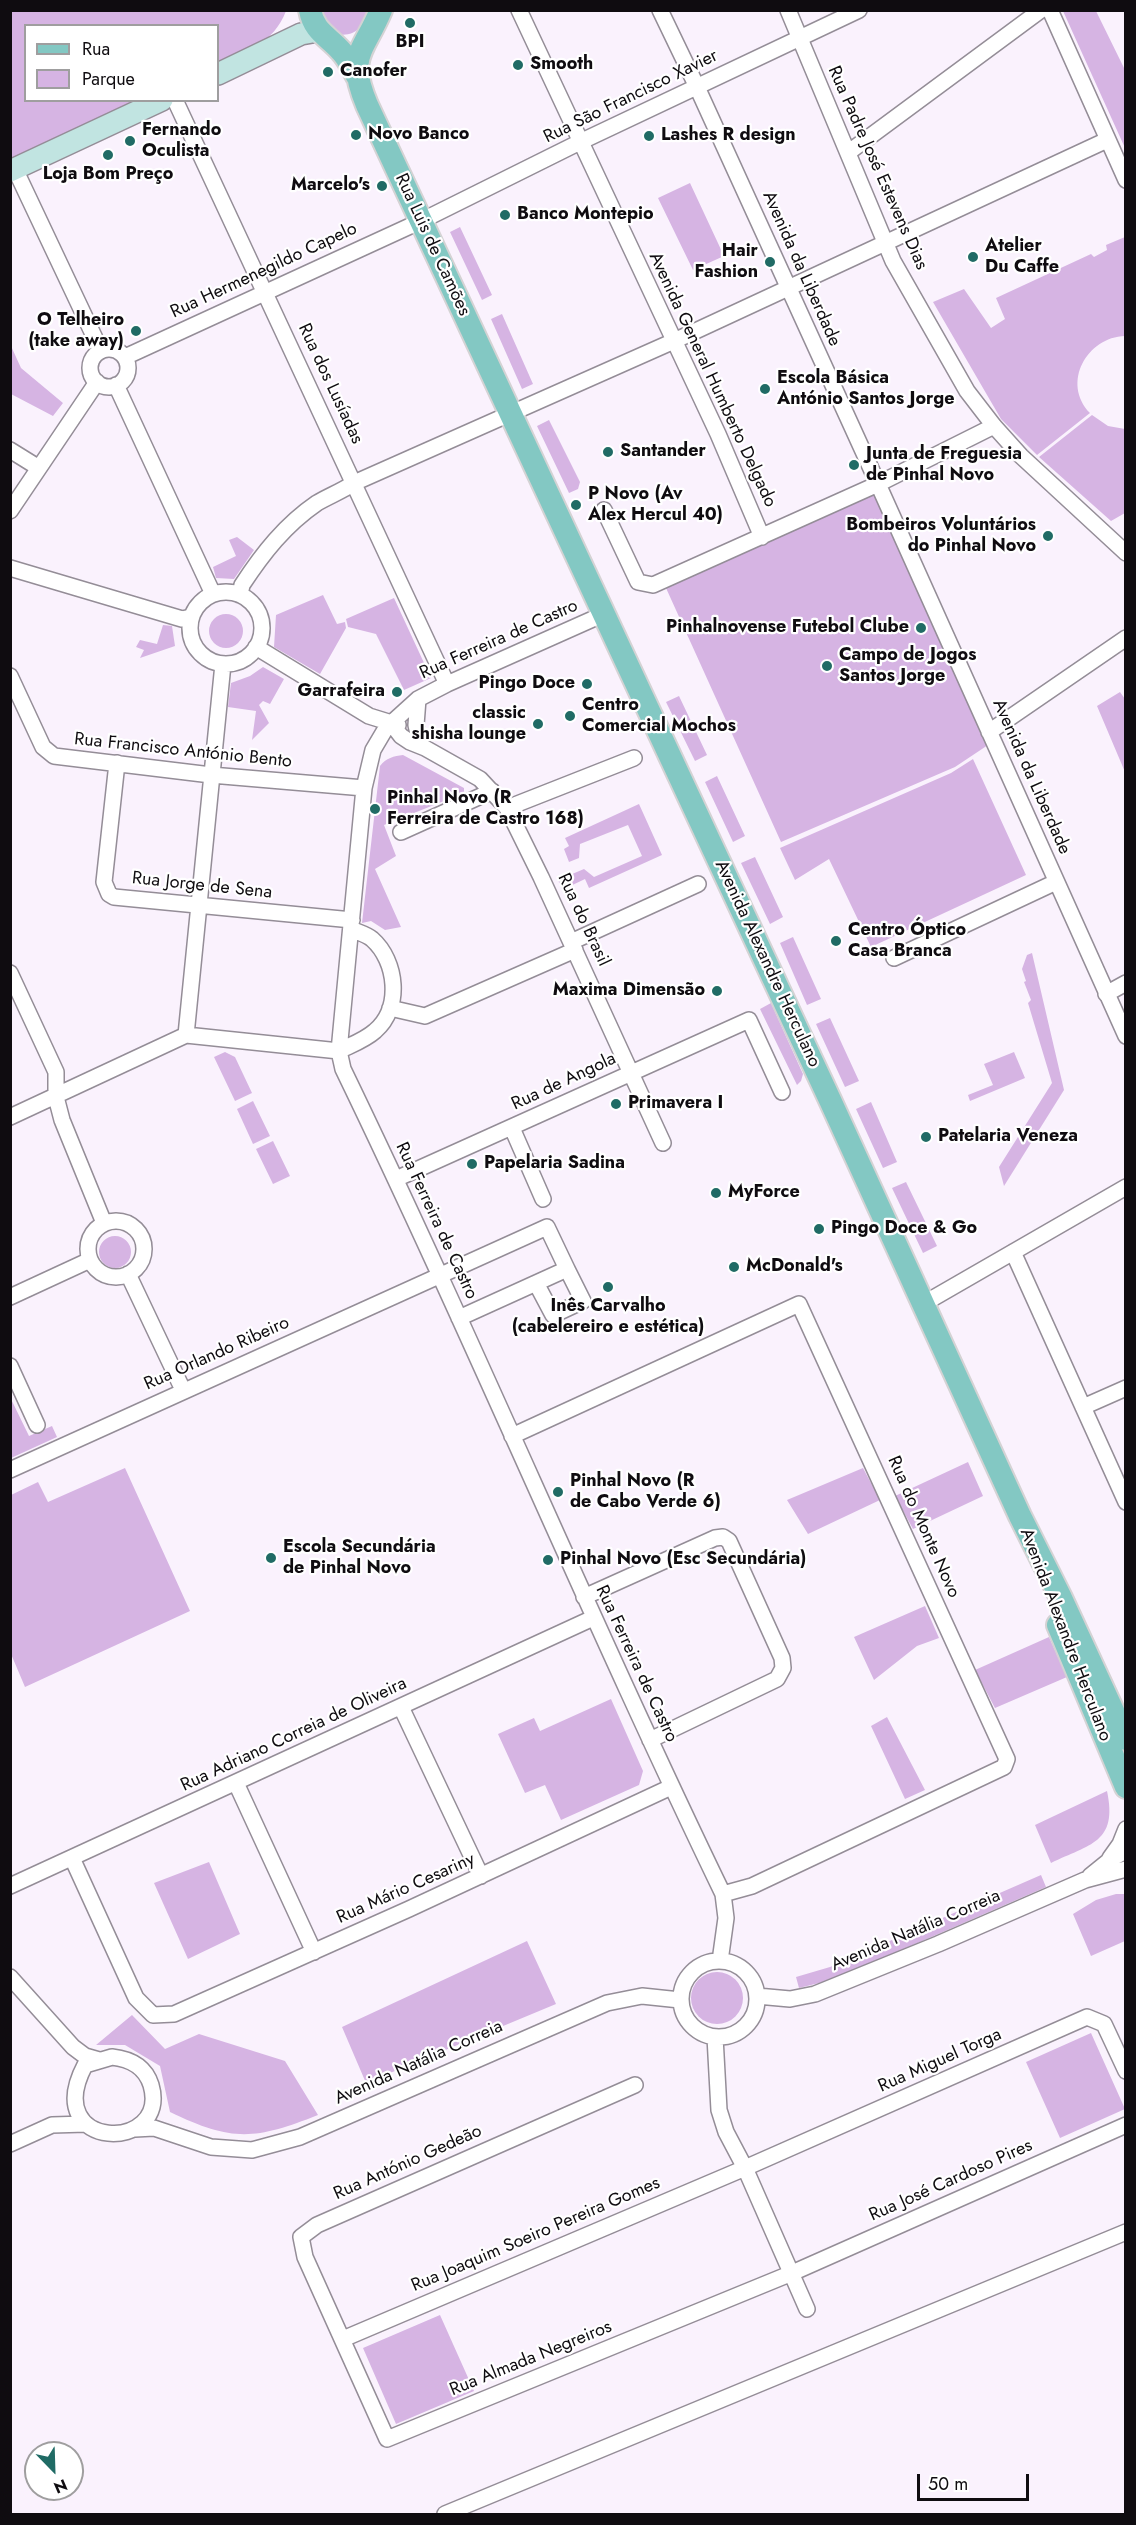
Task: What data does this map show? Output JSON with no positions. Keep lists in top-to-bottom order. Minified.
{"streets":{"main road":["Rua Luis de Camões","Avenida Alexandre Herculano"],"street":["Rua São Francisco Xavier","Rua Padre José Estevens Dias","Avenida da Liberdade","Rua Hermenegildo Capelo","Avenida General Humberto Delgado","Rua dos Lusíadas","Rua Ferreira de Castro","Rua Francisco António Bento","Rua Jorge de Sena","Rua do Brasil","Rua de Angola","Rua Orlando Ribeiro","Rua do Monte Novo","Rua Adriano Correia de Oliveira","Rua Mário Cesariny","Avenida Natália Correia","Rua Miguel Torga","Rua António Gedeão","Rua José Cardoso Pires","Rua Joaquim Soeiro Pereira Gomes","Rua Almada Negreiros"]},"crossings":[["Rua São Francisco Xavier","Rua Padre José Estevens Dias"],["Rua São Francisco Xavier","Rua Luis de Camões"],["Rua São Francisco Xavier","Avenida da Liberdade"],["Rua São Francisco Xavier","Rua Hermenegildo Capelo"],["Rua São Francisco Xavier","Avenida General Humberto Delgado"],["Rua Luis de Camões","Rua Hermenegildo Capelo"],["Rua Luis de Camões","Avenida Alexandre Herculano"],["Rua Hermenegildo Capelo","Rua dos Lusíadas"],["Rua dos Lusíadas","Rua Ferreira de Castro"],["Rua Ferreira de Castro","Rua Francisco António Bento"],["Rua Ferreira de Castro","Rua Jorge de Sena"],["Rua Ferreira de Castro","Rua do Brasil"],["Rua Ferreira de Castro","Avenida Alexandre Herculano"],["Rua Ferreira de Castro","Rua de Angola"],["Rua Ferreira de Castro","Rua Orlando Ribeiro"],["Rua Ferreira de Castro","Rua do Monte Novo"],["Rua Ferreira de Castro","Rua Adriano Correia de Oliveira"],["Rua Ferreira de Castro","Rua Mário Cesariny"],["Rua Ferreira de Castro","Avenida Natália Correia"],["Rua Francisco António Bento","Rua Jorge de Sena"],["Rua do Brasil","Rua de Angola"],["Rua Adriano Correia de Oliveira","Rua Mário Cesariny"],["Rua Miguel Torga","Rua Joaquim Soeiro Pereira Gomes"],["Rua António Gedeão","Rua Joaquim Soeiro Pereira Gomes"],["Rua António Gedeão","Rua Almada Negreiros"],["Rua José Cardoso Pires","Rua Almada Negreiros"],["Rua Joaquim Soeiro Pereira Gomes","Rua Almada Negreiros"]],"places":["BPI","Smooth","Canofer","Novo Banco","Lashes R design","Fernando Oculista","Loja Bom Preço","Marcelo's","Banco Montepio","Atelier Du Caffe","Hair Fashion","O Telheiro (take away)","Escola Básica António Santos Jorge","Santander","Junta de Freguesia de Pinhal Novo","P Novo (Av Alex Hercul 40)","Bombeiros Voluntários do Pinhal Novo","Pinhalnovense Futebol Clube","Campo de Jogos Santos Jorge","Pingo Doce","Garrafeira","Centro Comercial Mochos","classic shisha lounge","Pinhal Novo (R Ferreira de Castro 168)","Centro Óptico Casa Branca","Maxima Dimensão","Primavera I","Patelaria Veneza","Papelaria Sadina","MyForce","Pingo Doce & Go","McDonald's","Inês Carvalho (cabelereiro e estética)","Pinhal Novo (R de Cabo Verde 6)","Escola Secundária de Pinhal Novo","Pinhal Novo (Esc Secundária)"],"legend":["Rua","Parque"],"scale_bar":"50 m","north":"bottom right"}
